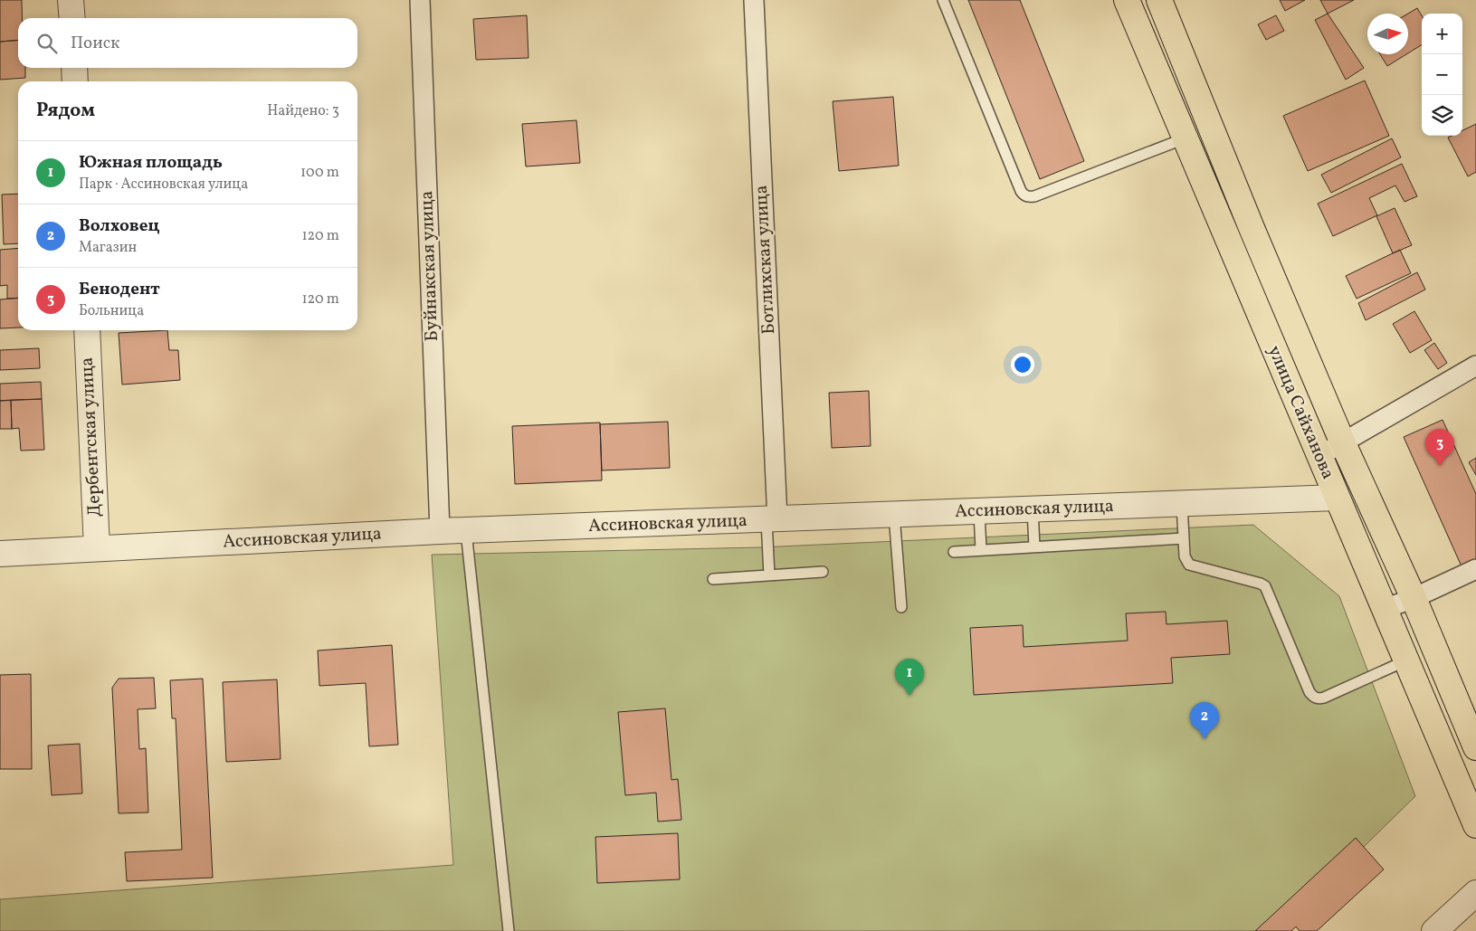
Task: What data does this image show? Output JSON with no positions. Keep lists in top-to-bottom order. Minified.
{"streets":{"main road":["улица Сайханова"],"street":["Ботлихская улица","Буйнакская улица","Дербентская улица","Ассиновская улица"]},"crossings":[["Ботлихская улица","Ассиновская улица"],["Буйнакская улица","Ассиновская улица"],["улица Сайханова","Ассиновская улица"],["Дербентская улица","Ассиновская улица"]],"north":"right","page":{"map_buttons":["+","−"],"search":"Поиск","heading":["Рядом","Найдено: 3"],"list":[{"mark":"1","name":"Южная площадь","note":"Парк · Ассиновская улица","value":"100 m"},{"mark":"2","name":"Волховец","note":"Магазин","value":"120 m"},{"mark":"3","name":"Бенодент","note":"Больница","value":"120 m"}],"pins":["3","1","2"]}}
